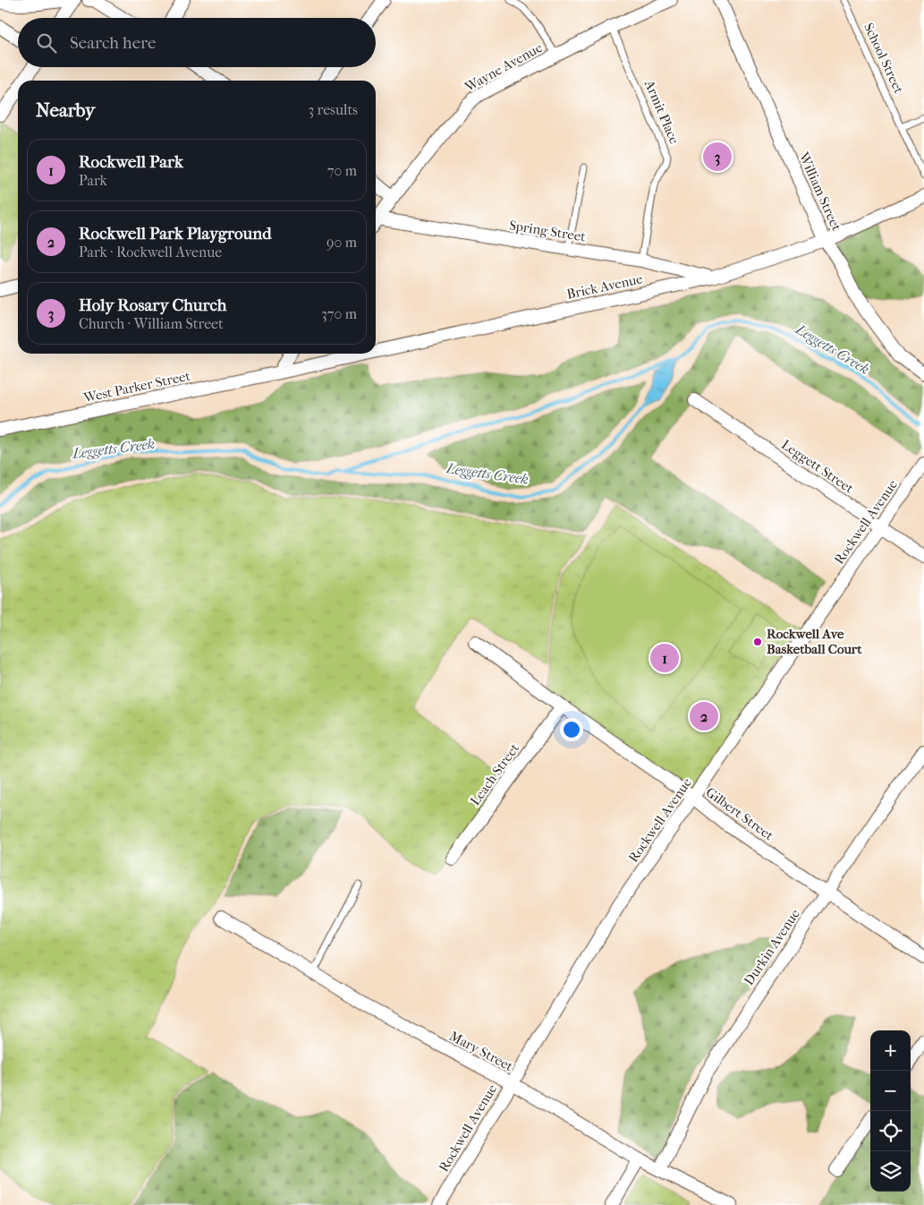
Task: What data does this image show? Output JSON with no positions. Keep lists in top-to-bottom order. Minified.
{"streets":{"street":["Wayne Avenue","William Street","Spring Street","Brick Avenue","West Parker Street","Leggett Street","Rockwell Avenue","Leach Street","Gilbert Street","Durkin Avenue","Mary Street"],"lane":["School Street","Armit Place"]},"crossings":[["Wayne Avenue","Armit Place"],["Armit Place","Spring Street"],["William Street","Brick Avenue"],["Spring Street","Brick Avenue"],["Brick Avenue","West Parker Street"],["Leggett Street","Rockwell Avenue"],["Rockwell Avenue","Gilbert Street"],["Rockwell Avenue","Mary Street"],["Leach Street","Gilbert Street"],["Gilbert Street","Durkin Avenue"],["Durkin Avenue","Mary Street"]],"water":["Leggetts Creek"],"places":["Rockwell Ave Basketball Court"],"page":{"search":"Search here","heading":["Nearby","3 results"],"list":[{"mark":"1","name":"Rockwell Park","note":"Park","value":"70 m"},{"mark":"2","name":"Rockwell Park Playground","note":"Park · Rockwell Avenue","value":"90 m"},{"mark":"3","name":"Holy Rosary Church","note":"Church · William Street","value":"370 m"}],"pins":["3","1","2"],"map_buttons":["+","−"]}}
